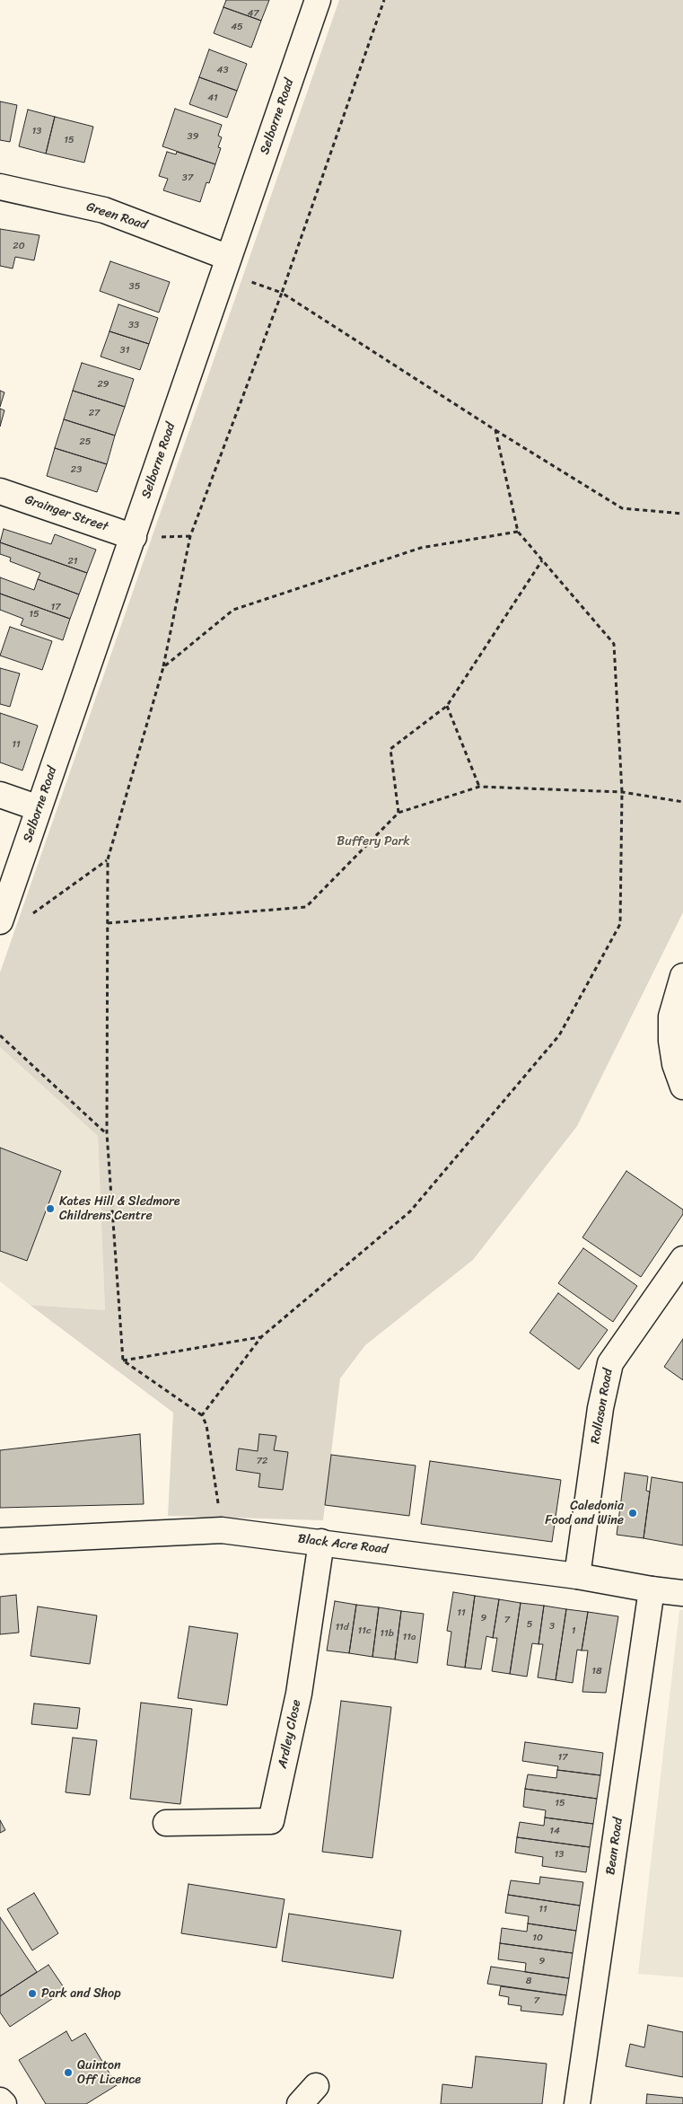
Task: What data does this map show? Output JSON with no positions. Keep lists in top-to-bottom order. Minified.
{"streets":{"street":["Selborne Road","Green Road","Grainger Street","Rollason Road","Black Acre Road","Ardley Close","Bean Road"]},"crossings":[["Selborne Road","Green Road"],["Selborne Road","Grainger Street"],["Rollason Road","Black Acre Road"],["Black Acre Road","Ardley Close"],["Black Acre Road","Bean Road"]],"parks":["Buffery Park"],"places":["Kates Hill & Sledmore Childrens Centre","Caledonia Food and Wine","Park and Shop","Quinton Off Licence"],"house_numbers":["47","45","43","41","13","39","15","37","20","35","33","31","29","27","25","23","21","17","15","11","72","11","9","7","5","3","11d","11c","1","11b","11a","18","17","15","14","13","11","10","9","8","7"]}
